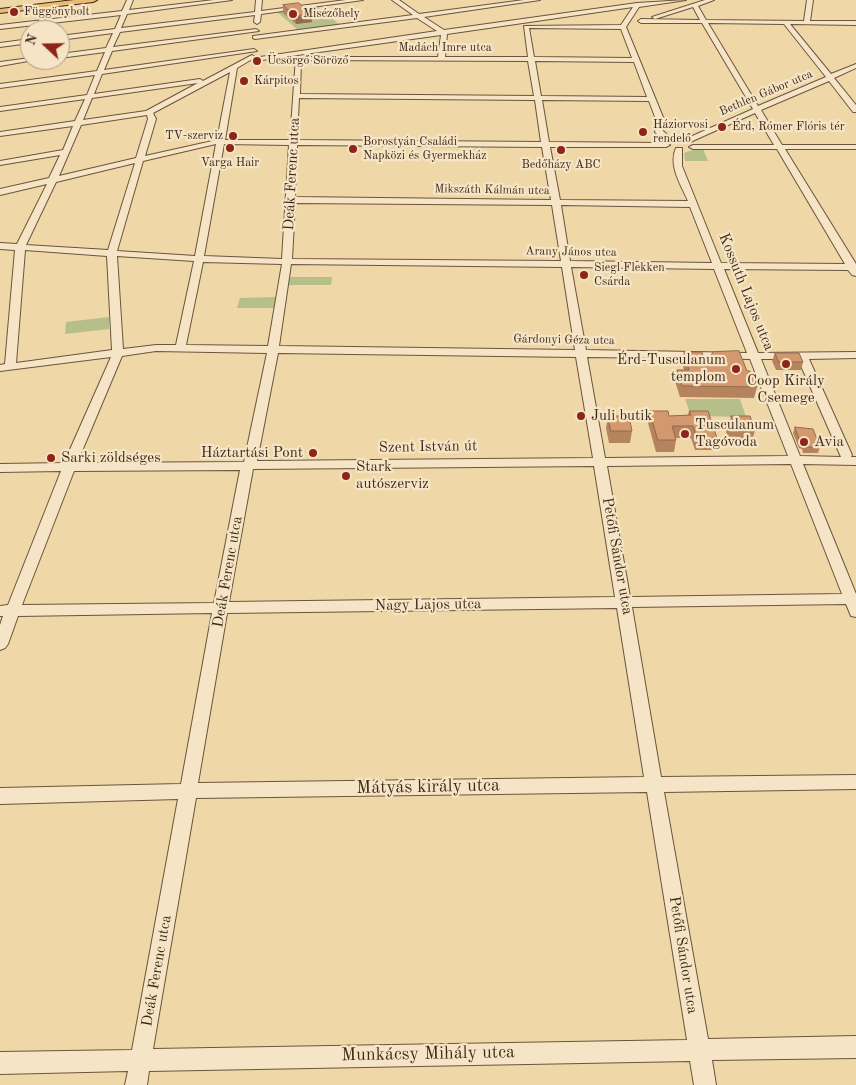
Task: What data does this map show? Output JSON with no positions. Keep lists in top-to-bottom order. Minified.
{"streets":{"street":["Madách Imre utca","Bethlen Gábor utca","Deák Ferenc utca","Mikszáth Kálmán utca","Arany János utca","Kossuth Lajos utca","Gárdonyi Géza utca","Szent István út","Petőfi Sándor utca","Nagy Lajos utca","Mátyás király utca","Munkácsy Mihály utca"]},"crossings":[["Madách Imre utca","Deák Ferenc utca"],["Madách Imre utca","Petőfi Sándor utca"],["Deák Ferenc utca","Mikszáth Kálmán utca"],["Deák Ferenc utca","Arany János utca"],["Deák Ferenc utca","Gárdonyi Géza utca"],["Deák Ferenc utca","Szent István út"],["Deák Ferenc utca","Nagy Lajos utca"],["Deák Ferenc utca","Mátyás király utca"],["Deák Ferenc utca","Munkácsy Mihály utca"],["Mikszáth Kálmán utca","Kossuth Lajos utca"],["Mikszáth Kálmán utca","Petőfi Sándor utca"],["Arany János utca","Kossuth Lajos utca"],["Arany János utca","Petőfi Sándor utca"],["Kossuth Lajos utca","Gárdonyi Géza utca"],["Kossuth Lajos utca","Szent István út"],["Kossuth Lajos utca","Nagy Lajos utca"],["Gárdonyi Géza utca","Petőfi Sándor utca"],["Szent István út","Petőfi Sándor utca"],["Petőfi Sándor utca","Nagy Lajos utca"],["Petőfi Sándor utca","Mátyás király utca"],["Petőfi Sándor utca","Munkácsy Mihály utca"]],"places":["Függönybolt","Misézőhely","Ücsörgő Söröző","Kárpitos","Érd, Rómer Flóris tér","Háziorvosi rendelő","TV-szerviz","Varga Hair","Borostyán Családi Napközi és Gyermekház","Bedőházy ABC","Siegl Flekken Csárda","Coop Király Csemege","Érd-Tusculanum templom","Juli butik","Tusculanum Tagóvoda","Avia","Háztartási Pont","Sarki zöldséges","Stark autószerviz"],"north":"left"}
